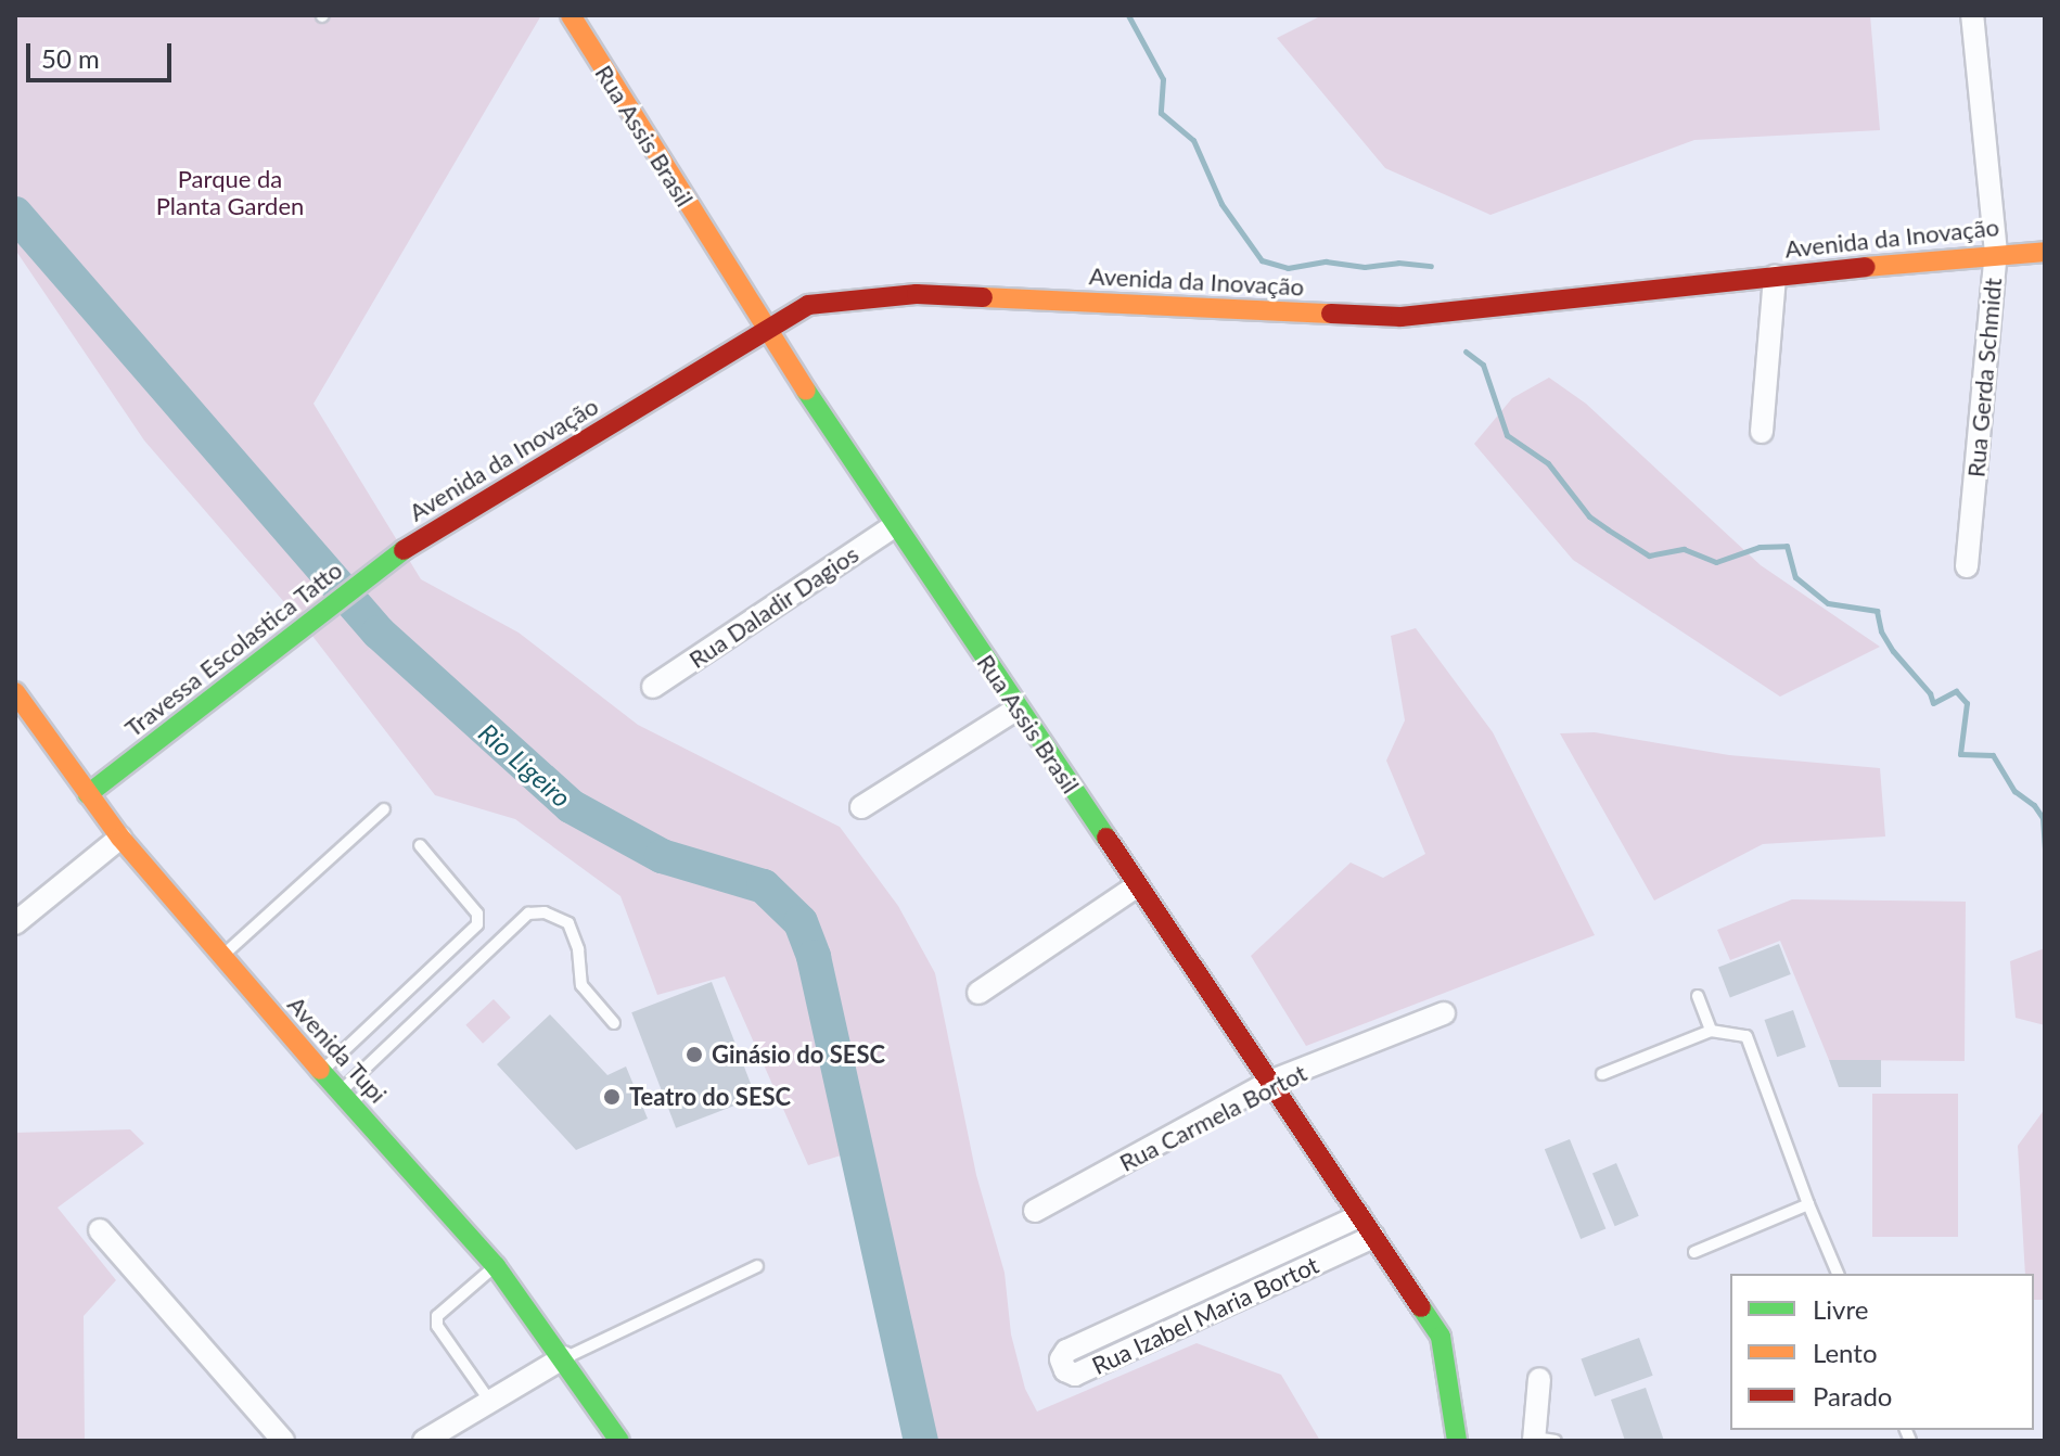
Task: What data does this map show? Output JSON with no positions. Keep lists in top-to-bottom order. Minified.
{"streets":{"street":["Rua Assis Brasil","Avenida da Inovação","Rua Gerda Schmidt","Rua Daladir Dagios","Travessa Escolastica Tatto","Avenida Tupi","Rua Carmela Bortot","Rua Izabel Maria Bortot"]},"crossings":[["Rua Assis Brasil","Avenida da Inovação"],["Rua Assis Brasil","Rua Daladir Dagios"],["Rua Assis Brasil","Rua Carmela Bortot"],["Rua Assis Brasil","Rua Izabel Maria Bortot"],["Avenida da Inovação","Rua Gerda Schmidt"],["Avenida da Inovação","Travessa Escolastica Tatto"],["Travessa Escolastica Tatto","Avenida Tupi"]],"water":["Rio Ligeiro"],"parks":["Parque da Planta Garden"],"places":["Ginásio do SESC","Teatro do SESC"],"legend":["Livre","Lento","Parado"],"scale_bar":"50 m"}
